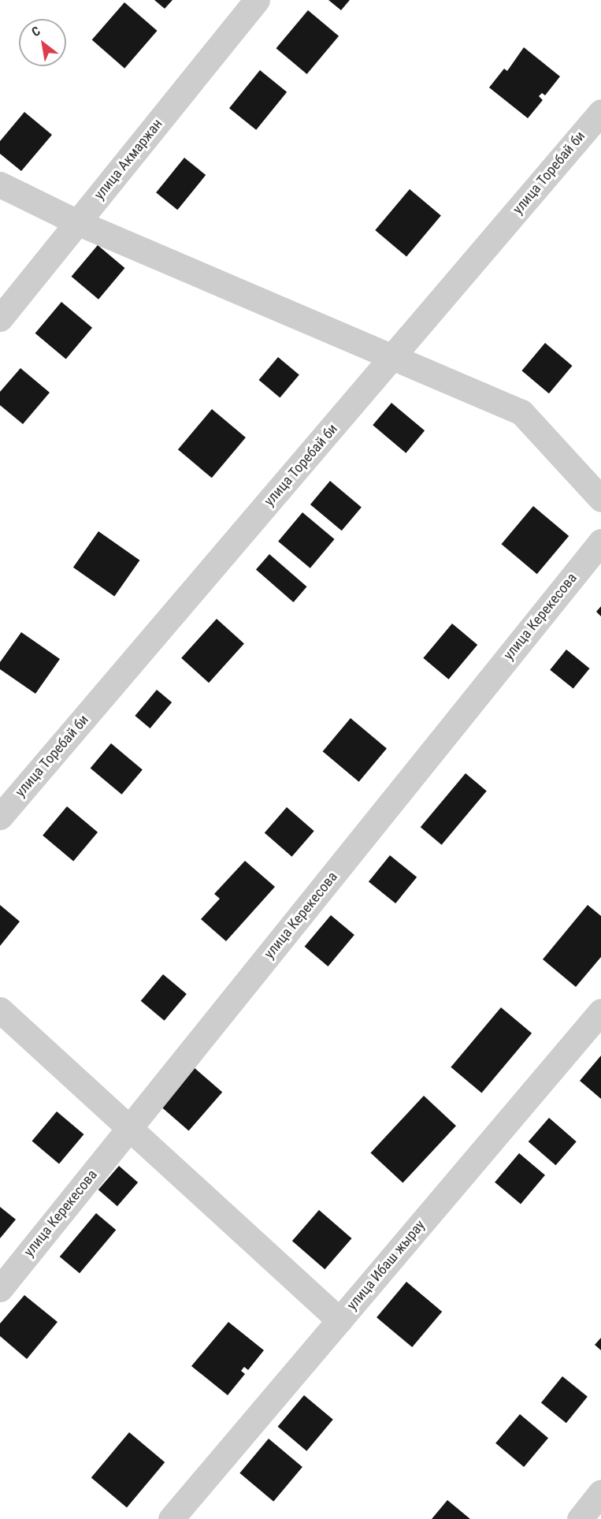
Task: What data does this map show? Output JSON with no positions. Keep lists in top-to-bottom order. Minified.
{"streets":{"street":["улица Акмаржан","улица Торебай би","улица Керекесова","улица Ибаш жырау"]},"north":"top left"}
